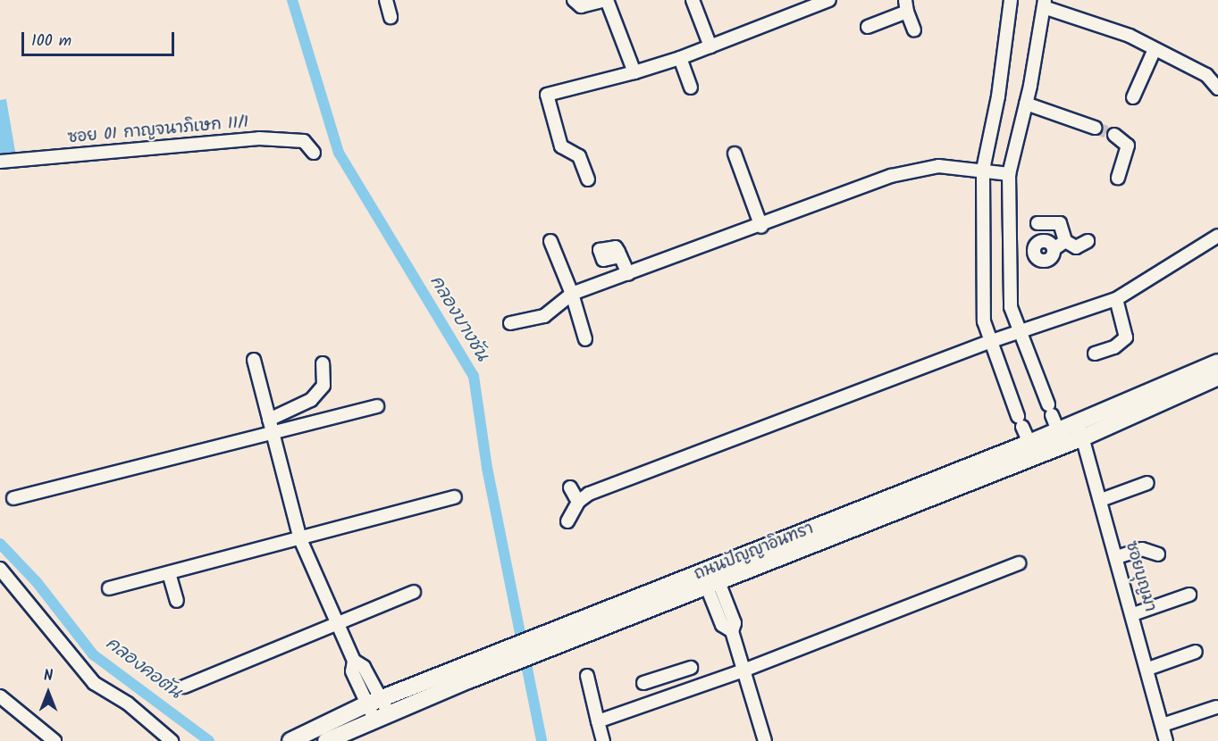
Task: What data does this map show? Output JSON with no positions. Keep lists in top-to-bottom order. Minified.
{"streets":{"main road":["ถนนปัญญาอินทรา"],"street":["ซอย 01 กาญจนาภิเษก 11/1","ซอยบุญมา"]},"crossings":[["ถนนปัญญาอินทรา","ซอยบุญมา"]],"water":["คลองบางชัน","คลองคอตัน"],"scale_bar":"100 m","north":"top"}
